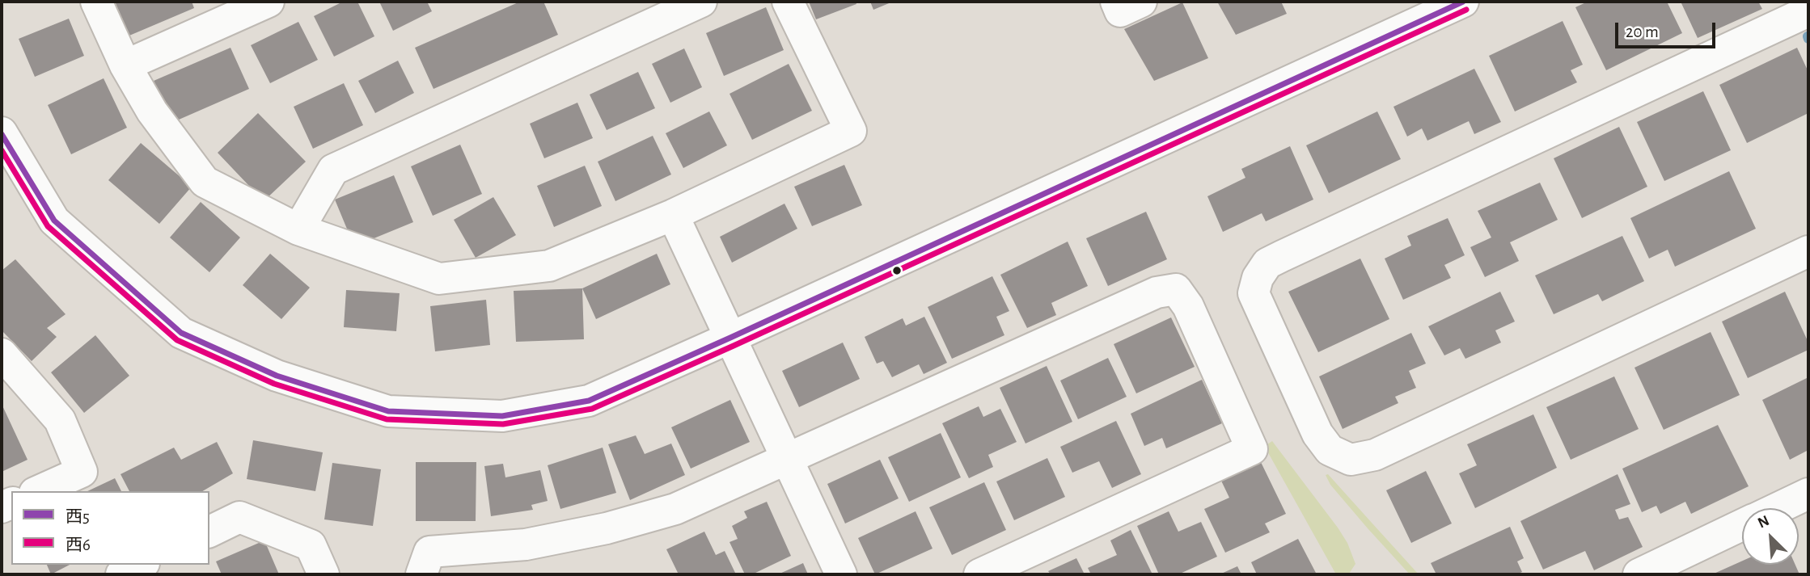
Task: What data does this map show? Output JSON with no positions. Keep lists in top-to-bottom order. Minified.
{"lines":["transit line 西5","transit line 西6"],"legend":["西5","西6"],"scale_bar":"20 m","north":"top left"}
